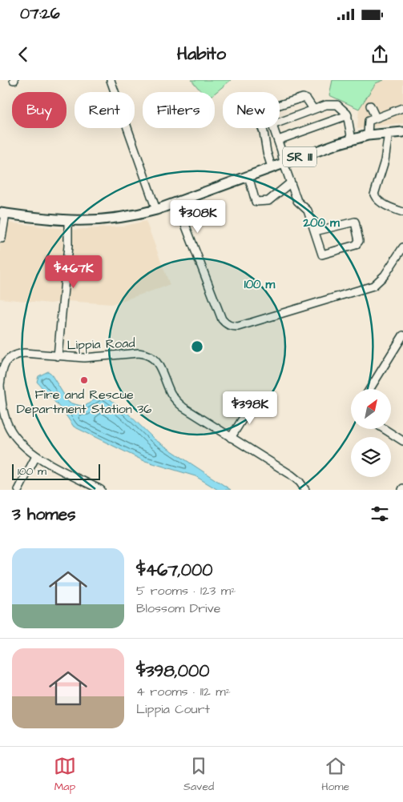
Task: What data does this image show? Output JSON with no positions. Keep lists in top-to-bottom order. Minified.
{"streets":{"main road":["SR 111"],"street":["Lippia Road"]},"places":["Fire and Rescue Department Station 36"],"scale_bar":"100 m","north":"top right","page":{"status":"07:26","header":"Habito","chip":["Buy","Rent","Filters","New"],"price":["$308K","$467K","$398K"],"scale":"100 m","heading":"3 homes","list":[{"name":"$467,000","note":"5 rooms · 123 m² · Blossom Drive"},{"name":"$398,000","note":"4 rooms · 112 m² · Lippia Court"}],"tabs":["Map","Saved","Home"]},"rings":["200 m","100 m"]}
